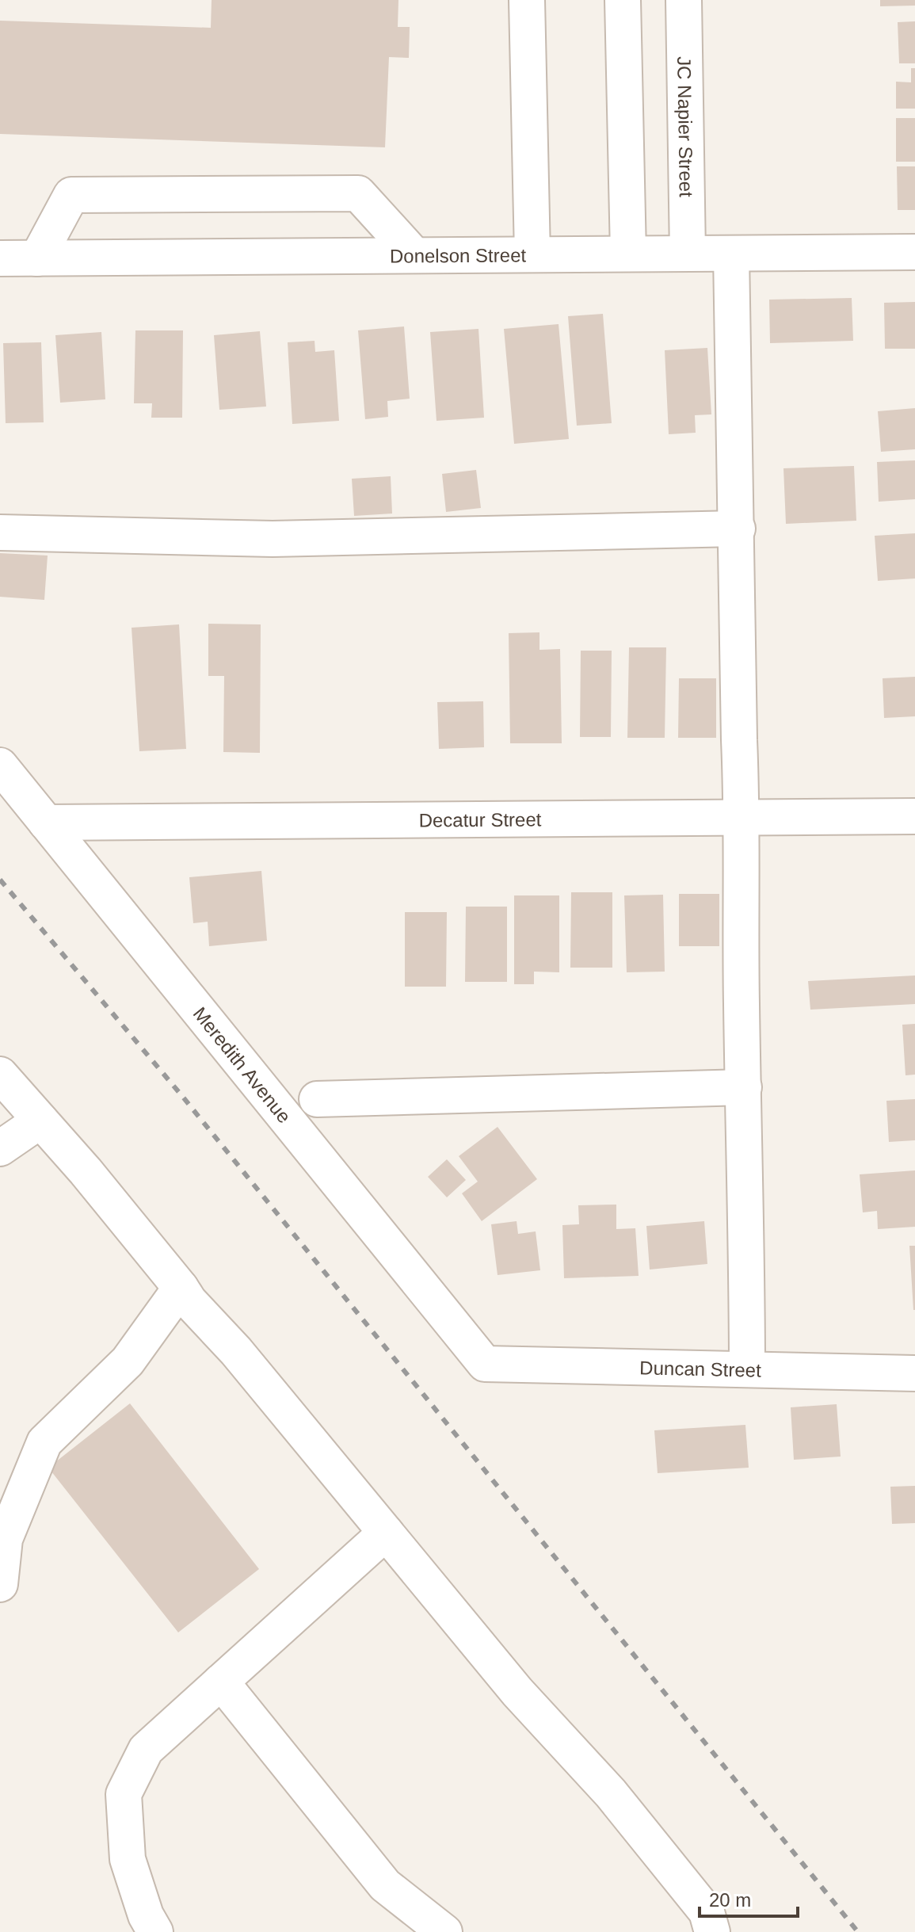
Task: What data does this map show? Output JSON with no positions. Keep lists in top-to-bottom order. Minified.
{"streets":{"street":["JC Napier Street","Donelson Street","Decatur Street","Meredith Avenue","Duncan Street"]},"crossings":[["JC Napier Street","Donelson Street"],["Decatur Street","Meredith Avenue"],["Meredith Avenue","Duncan Street"]],"scale_bar":"20 m"}
